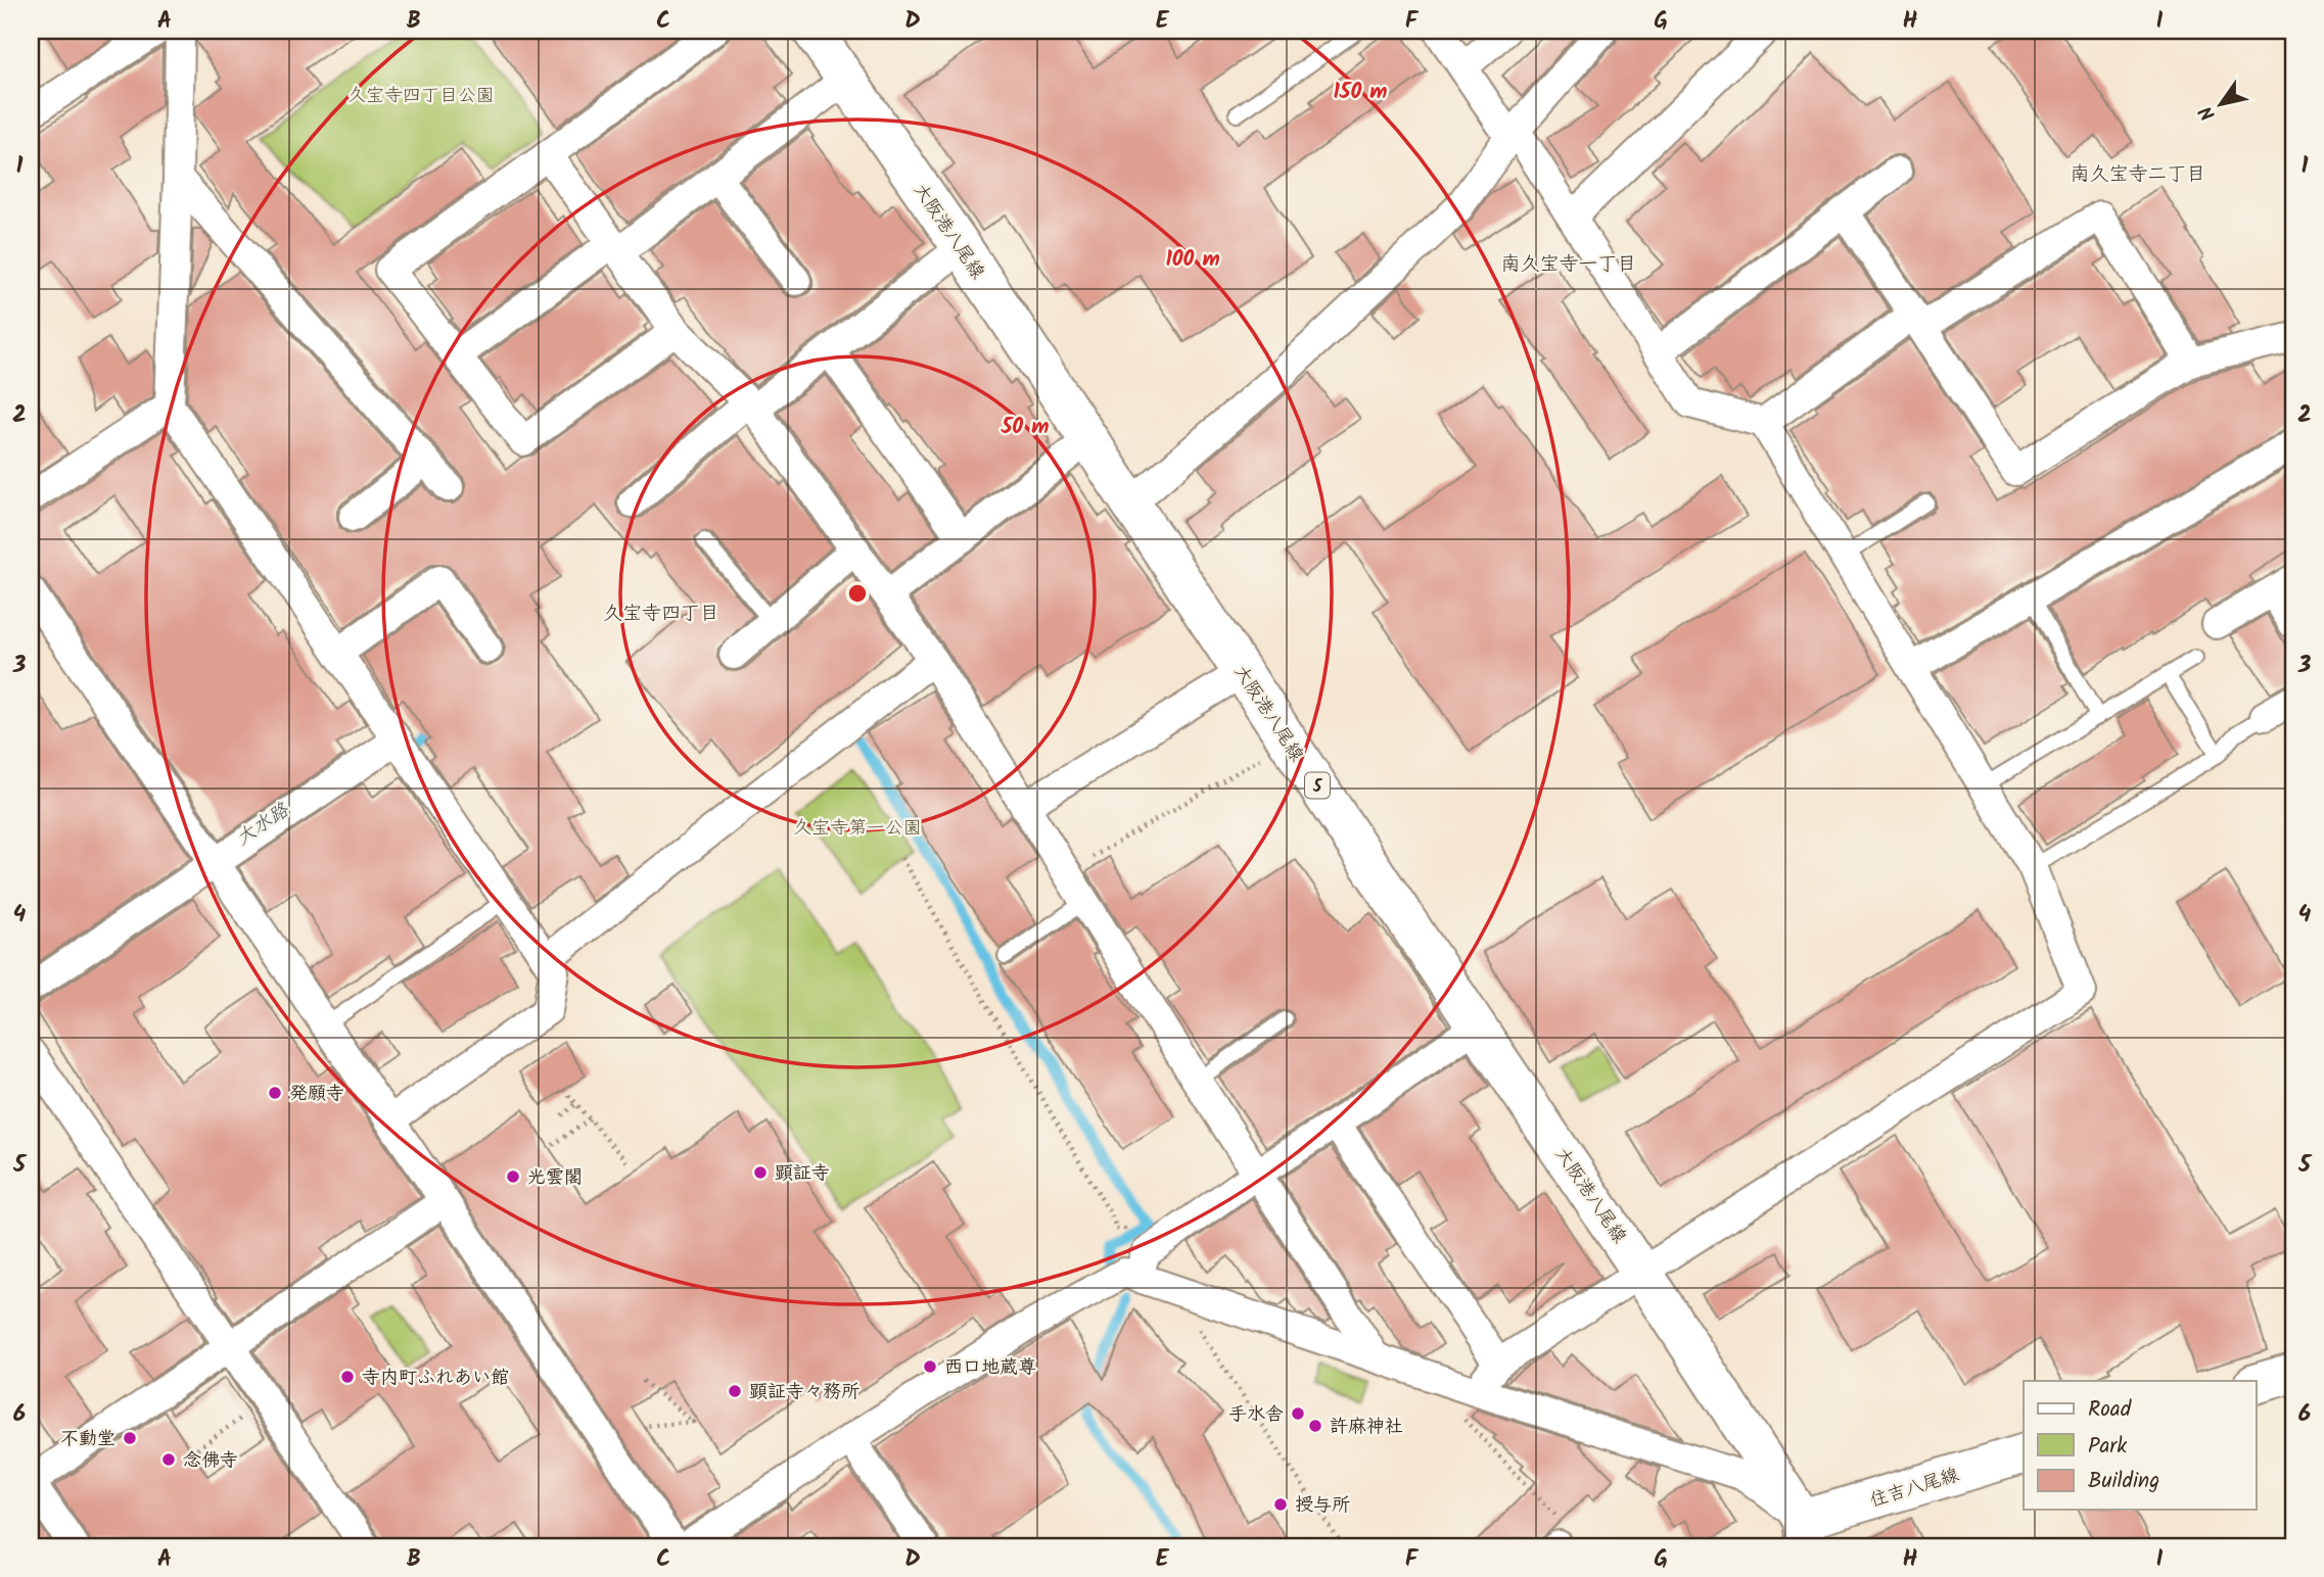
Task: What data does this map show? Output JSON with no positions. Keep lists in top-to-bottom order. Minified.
{"streets":{"main road":["大阪港八尾線","5","住吉八尾線"]},"crossings":[["大阪港八尾線","住吉八尾線"]],"districts":["南久宝寺二丁目","南久宝寺一丁目","久宝寺四丁目"],"water":["大水路"],"parks":["久宝寺四丁目公園","久宝寺第一公園"],"places":["発願寺","顕証寺","光雲閣","西口地蔵尊","寺内町ふれあい館","顕証寺々務所","手水舎","許麻神社","不動堂","念佛寺","授与所"],"legend":["Road","Park","Building"],"north":"bottom left","grid":{"columns":["A","B","C","D","E","F","G","H","I"],"rows":["1","2","3","4","5","6"]},"rings":["150 m","100 m","50 m"]}
